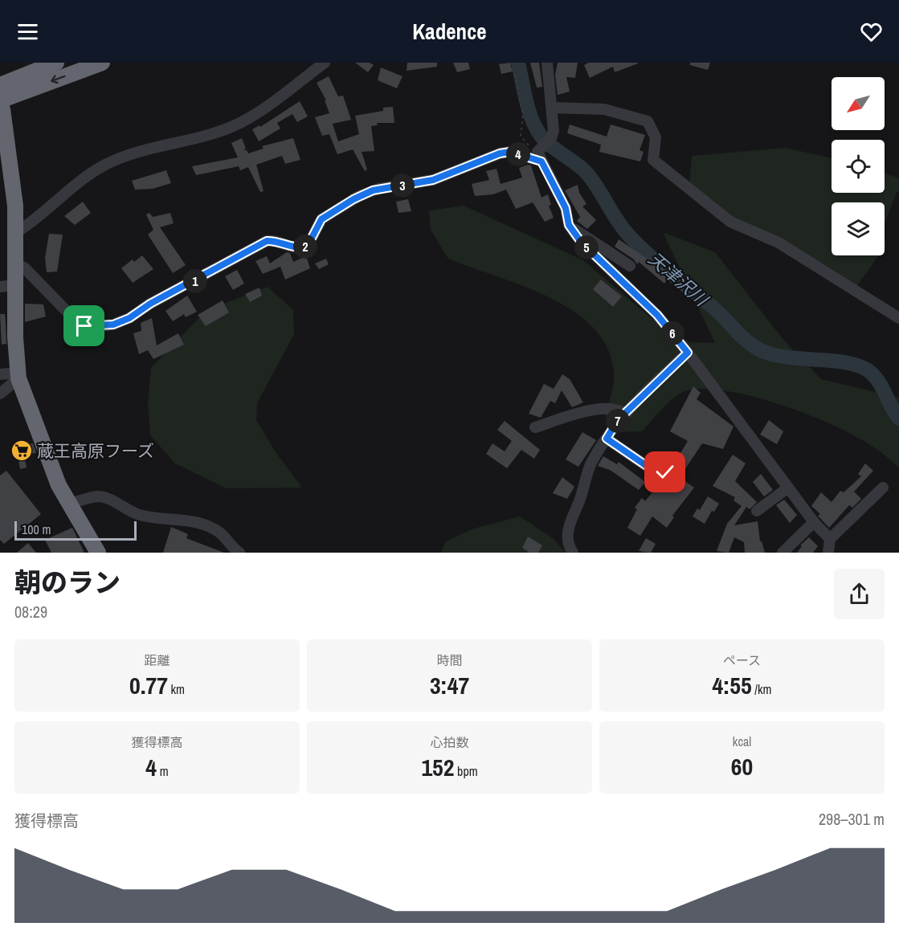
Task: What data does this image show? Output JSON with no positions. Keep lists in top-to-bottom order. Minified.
{"water":["天津沢川"],"places":{"supermarket":["蔵王高原フーズ"]},"scale_bar":"100 m","north":"bottom left","page":{"header":"Kadence","pins":["4","3","2","5","1","6","7"],"scale":"100 m","heading":["朝のラン","08:29"],"stats":[["距離","0.77 km"],["時間","3:47"],["ペース","4:55 /km"],["獲得標高","4 m"],["心拍数","152 bpm"],["kcal","60"]],"chart":["獲得標高","298–301 m"]}}
